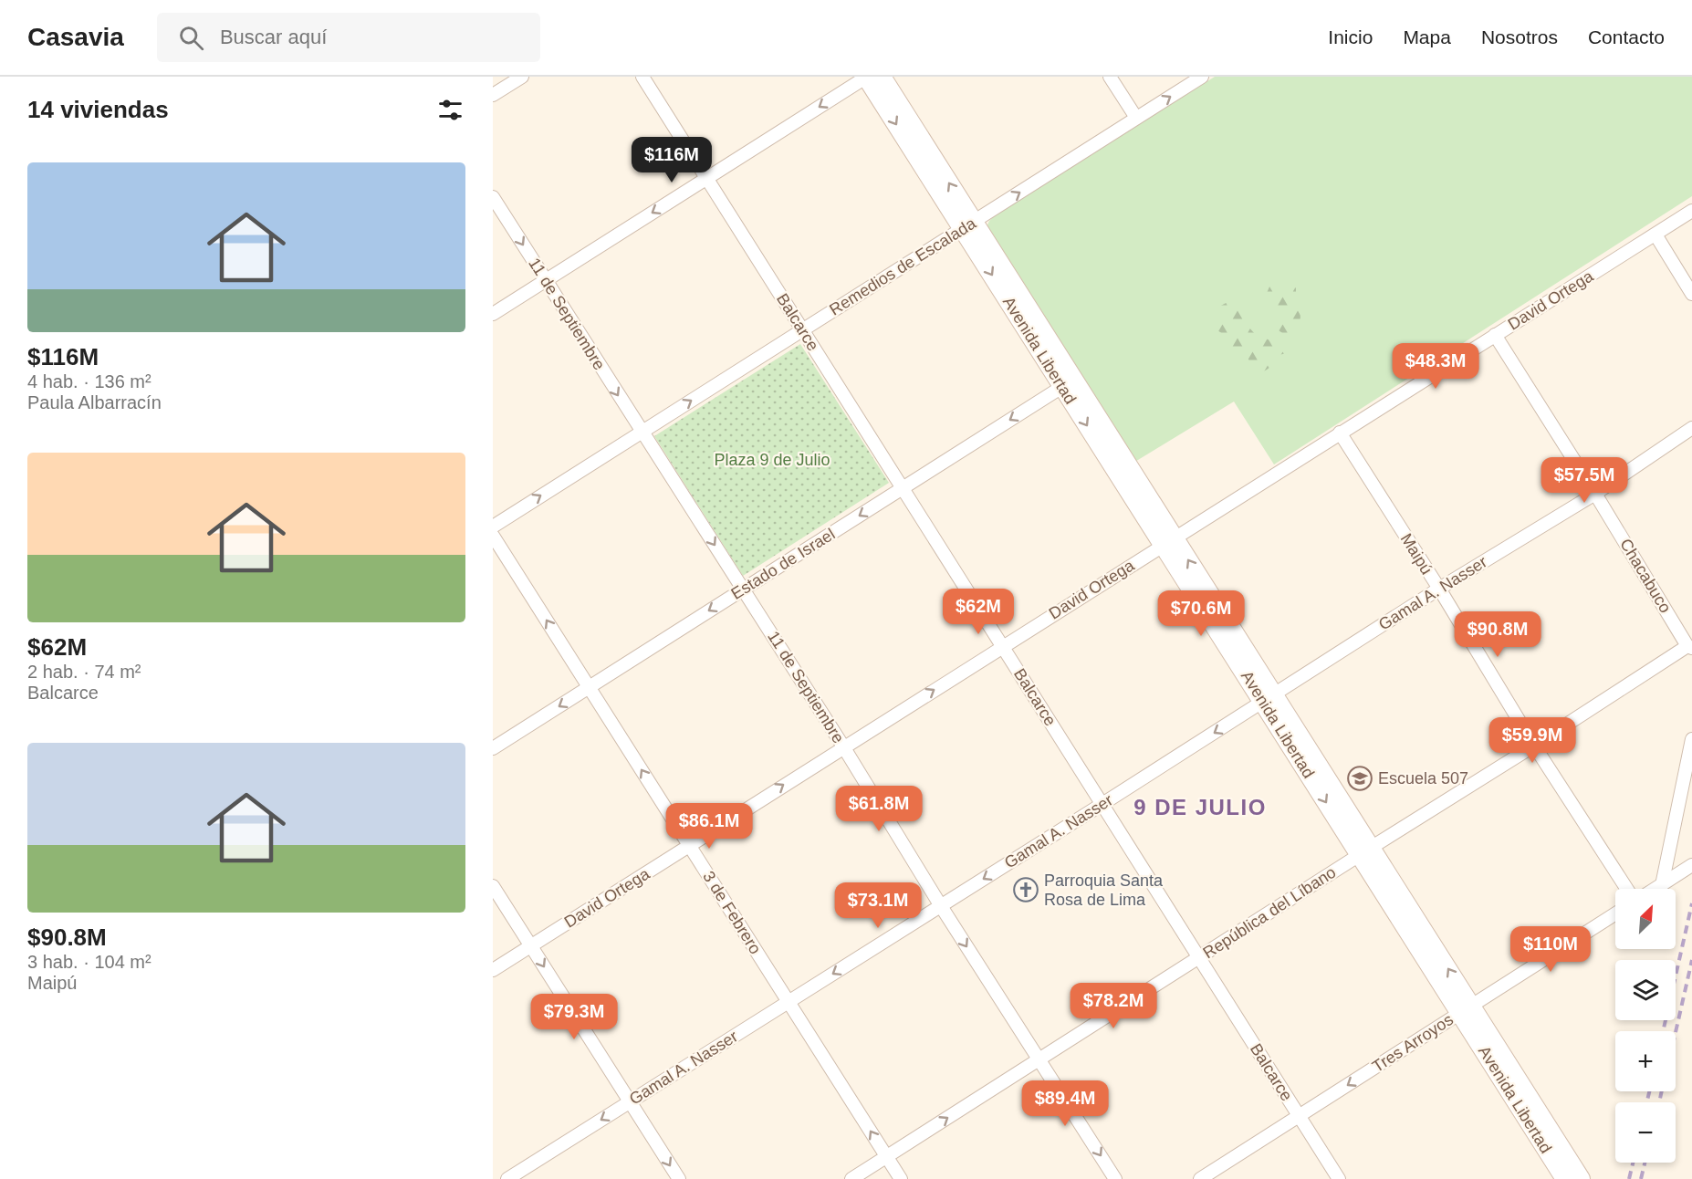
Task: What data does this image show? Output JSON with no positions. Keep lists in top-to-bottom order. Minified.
{"streets":{"main road":["Avenida Libertad"],"street":["Remedios de Escalada","David Ortega","11 de Septiembre","Balcarce","Maipú","Estado de Israel","Chacabuco","Gamal A. Nasser","3 de Febrero","República del Líbano","Tres Arroyos"]},"crossings":[["Remedios de Escalada","11 de Septiembre"],["Remedios de Escalada","Balcarce"],["Remedios de Escalada","Avenida Libertad"],["David Ortega","11 de Septiembre"],["David Ortega","Balcarce"],["David Ortega","Avenida Libertad"],["David Ortega","Maipú"],["David Ortega","Chacabuco"],["David Ortega","3 de Febrero"],["11 de Septiembre","Estado de Israel"],["11 de Septiembre","Gamal A. Nasser"],["11 de Septiembre","República del Líbano"],["Balcarce","Estado de Israel"],["Balcarce","Gamal A. Nasser"],["Balcarce","República del Líbano"],["Balcarce","Tres Arroyos"],["Avenida Libertad","Estado de Israel"],["Avenida Libertad","Gamal A. Nasser"],["Avenida Libertad","República del Líbano"],["Avenida Libertad","Tres Arroyos"],["Maipú","Gamal A. Nasser"],["Maipú","República del Líbano"],["Estado de Israel","3 de Febrero"],["Chacabuco","Gamal A. Nasser"],["Chacabuco","República del Líbano"],["Gamal A. Nasser","3 de Febrero"],["3 de Febrero","República del Líbano"]],"one_way":["Remedios de Escalada","11 de Septiembre","Estado de Israel","Gamal A. Nasser","3 de Febrero","Tres Arroyos"],"districts":["9 DE JULIO"],"parks":["Plaza 9 de Julio"],"places":{"school or university":["Escuela 507"],"church":["Parroquia Santa Rosa de Lima"]},"north":"top right","page":{"header":"Casavia","search":"Buscar aquí","nav":["Inicio","Mapa","Nosotros","Contacto"],"heading":"14 viviendas","price":["$116M","$48.3M","$57.5M","$62M","$70.6M","$90.8M","$59.9M","$61.8M","$86.1M","$73.1M","$110M","$78.2M","$79.3M","$89.4M"],"list":[{"name":"$116M","note":"4 hab. · 136 m² · Paula Albarracín"},{"name":"$62M","note":"2 hab. · 74 m² · Balcarce"},{"name":"$90.8M","note":"3 hab. · 104 m² · Maipú"}],"map_buttons":["+","−"]}}
